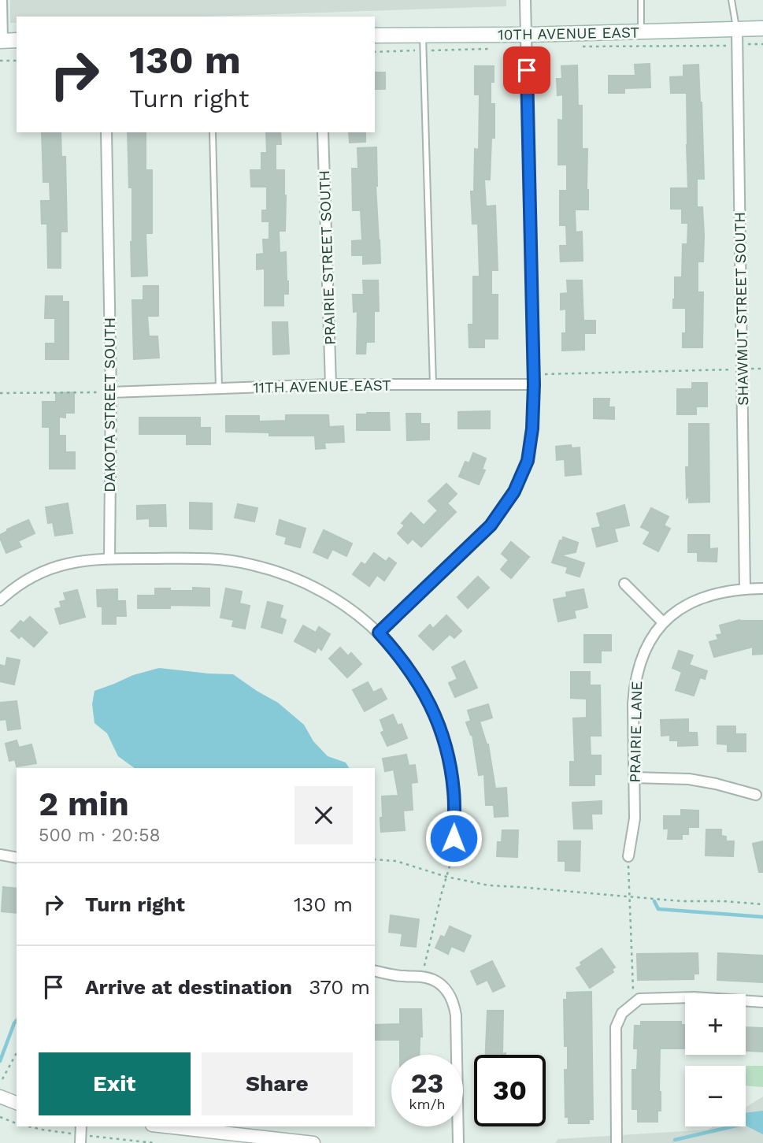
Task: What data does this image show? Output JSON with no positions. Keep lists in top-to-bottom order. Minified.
{"streets":{"main road":["10TH AVENUE EAST"],"street":["PRAIRIE STREET SOUTH","SHAWMUT STREET SOUTH","11TH AVENUE EAST","DAKOTA STREET SOUTH","PRAIRIE LANE"]},"crossings":[["10TH AVENUE EAST","SHAWMUT STREET SOUTH"],["PRAIRIE STREET SOUTH","11TH AVENUE EAST"],["SHAWMUT STREET SOUTH","PRAIRIE LANE"],["11TH AVENUE EAST","DAKOTA STREET SOUTH"]],"page":{"turn":["130 m","Turn right"],"heading":["2 min","500 m · 20:58"],"list":[{"name":"Turn right","value":"130 m"},{"name":"Arrive at destination","value":"370 m"}],"map_buttons":["+","−"],"buttons":["Exit","Share"],"speed":"23 km/h","limit":"30"}}
